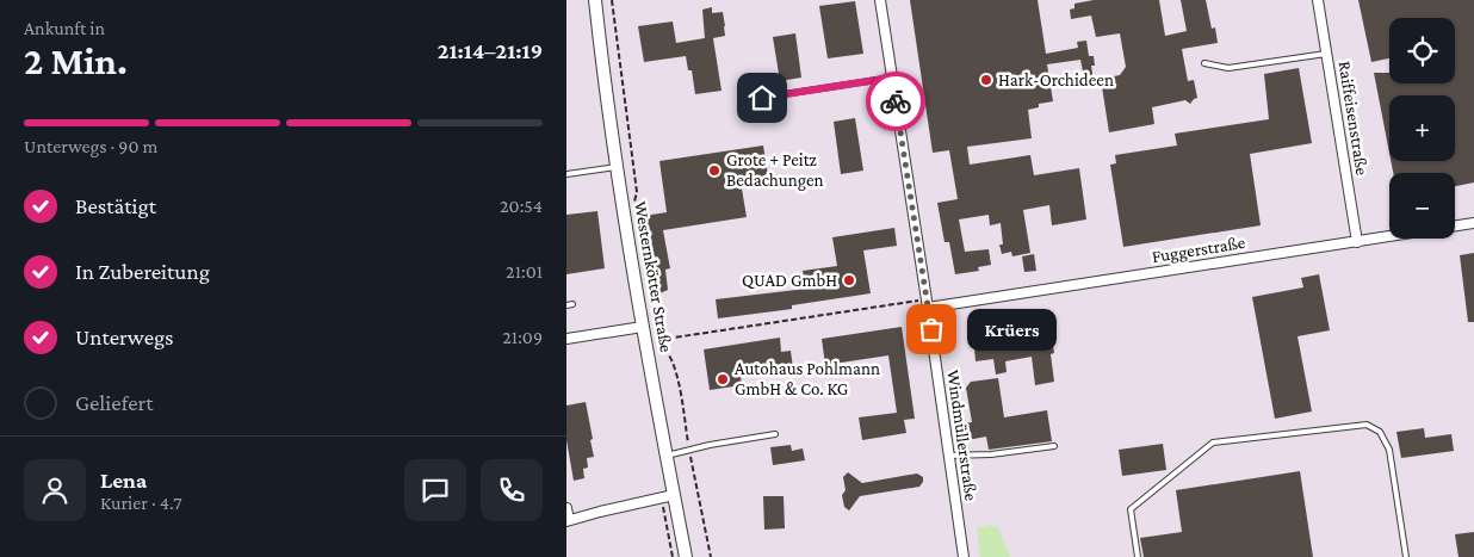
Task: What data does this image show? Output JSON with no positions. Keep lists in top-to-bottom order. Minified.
{"streets":{"street":["Raiffeisenstraße","Fuggerstraße","Westernkötter Straße","Windmüllerstraße"]},"crossings":[["Raiffeisenstraße","Fuggerstraße"],["Fuggerstraße","Windmüllerstraße"]],"places":["Hark-Orchideen","Grote + Peitz Bedachungen","QUAD GmbH","Krüers","Autohaus Pohlmann GmbH & Co. KG"],"page":{"heading":["2 Min.","Ankunft in","21:14–21:19"],"panel":["Lena","Kurier · 4.7"],"map_buttons":["+","−"],"bar":"Unterwegs · 90 m","list":[["Bestätigt","20:54"],["In Zubereitung","21:01"],["Unterwegs","21:09"],"Geliefert"],"bubble":"Krüers"}}
